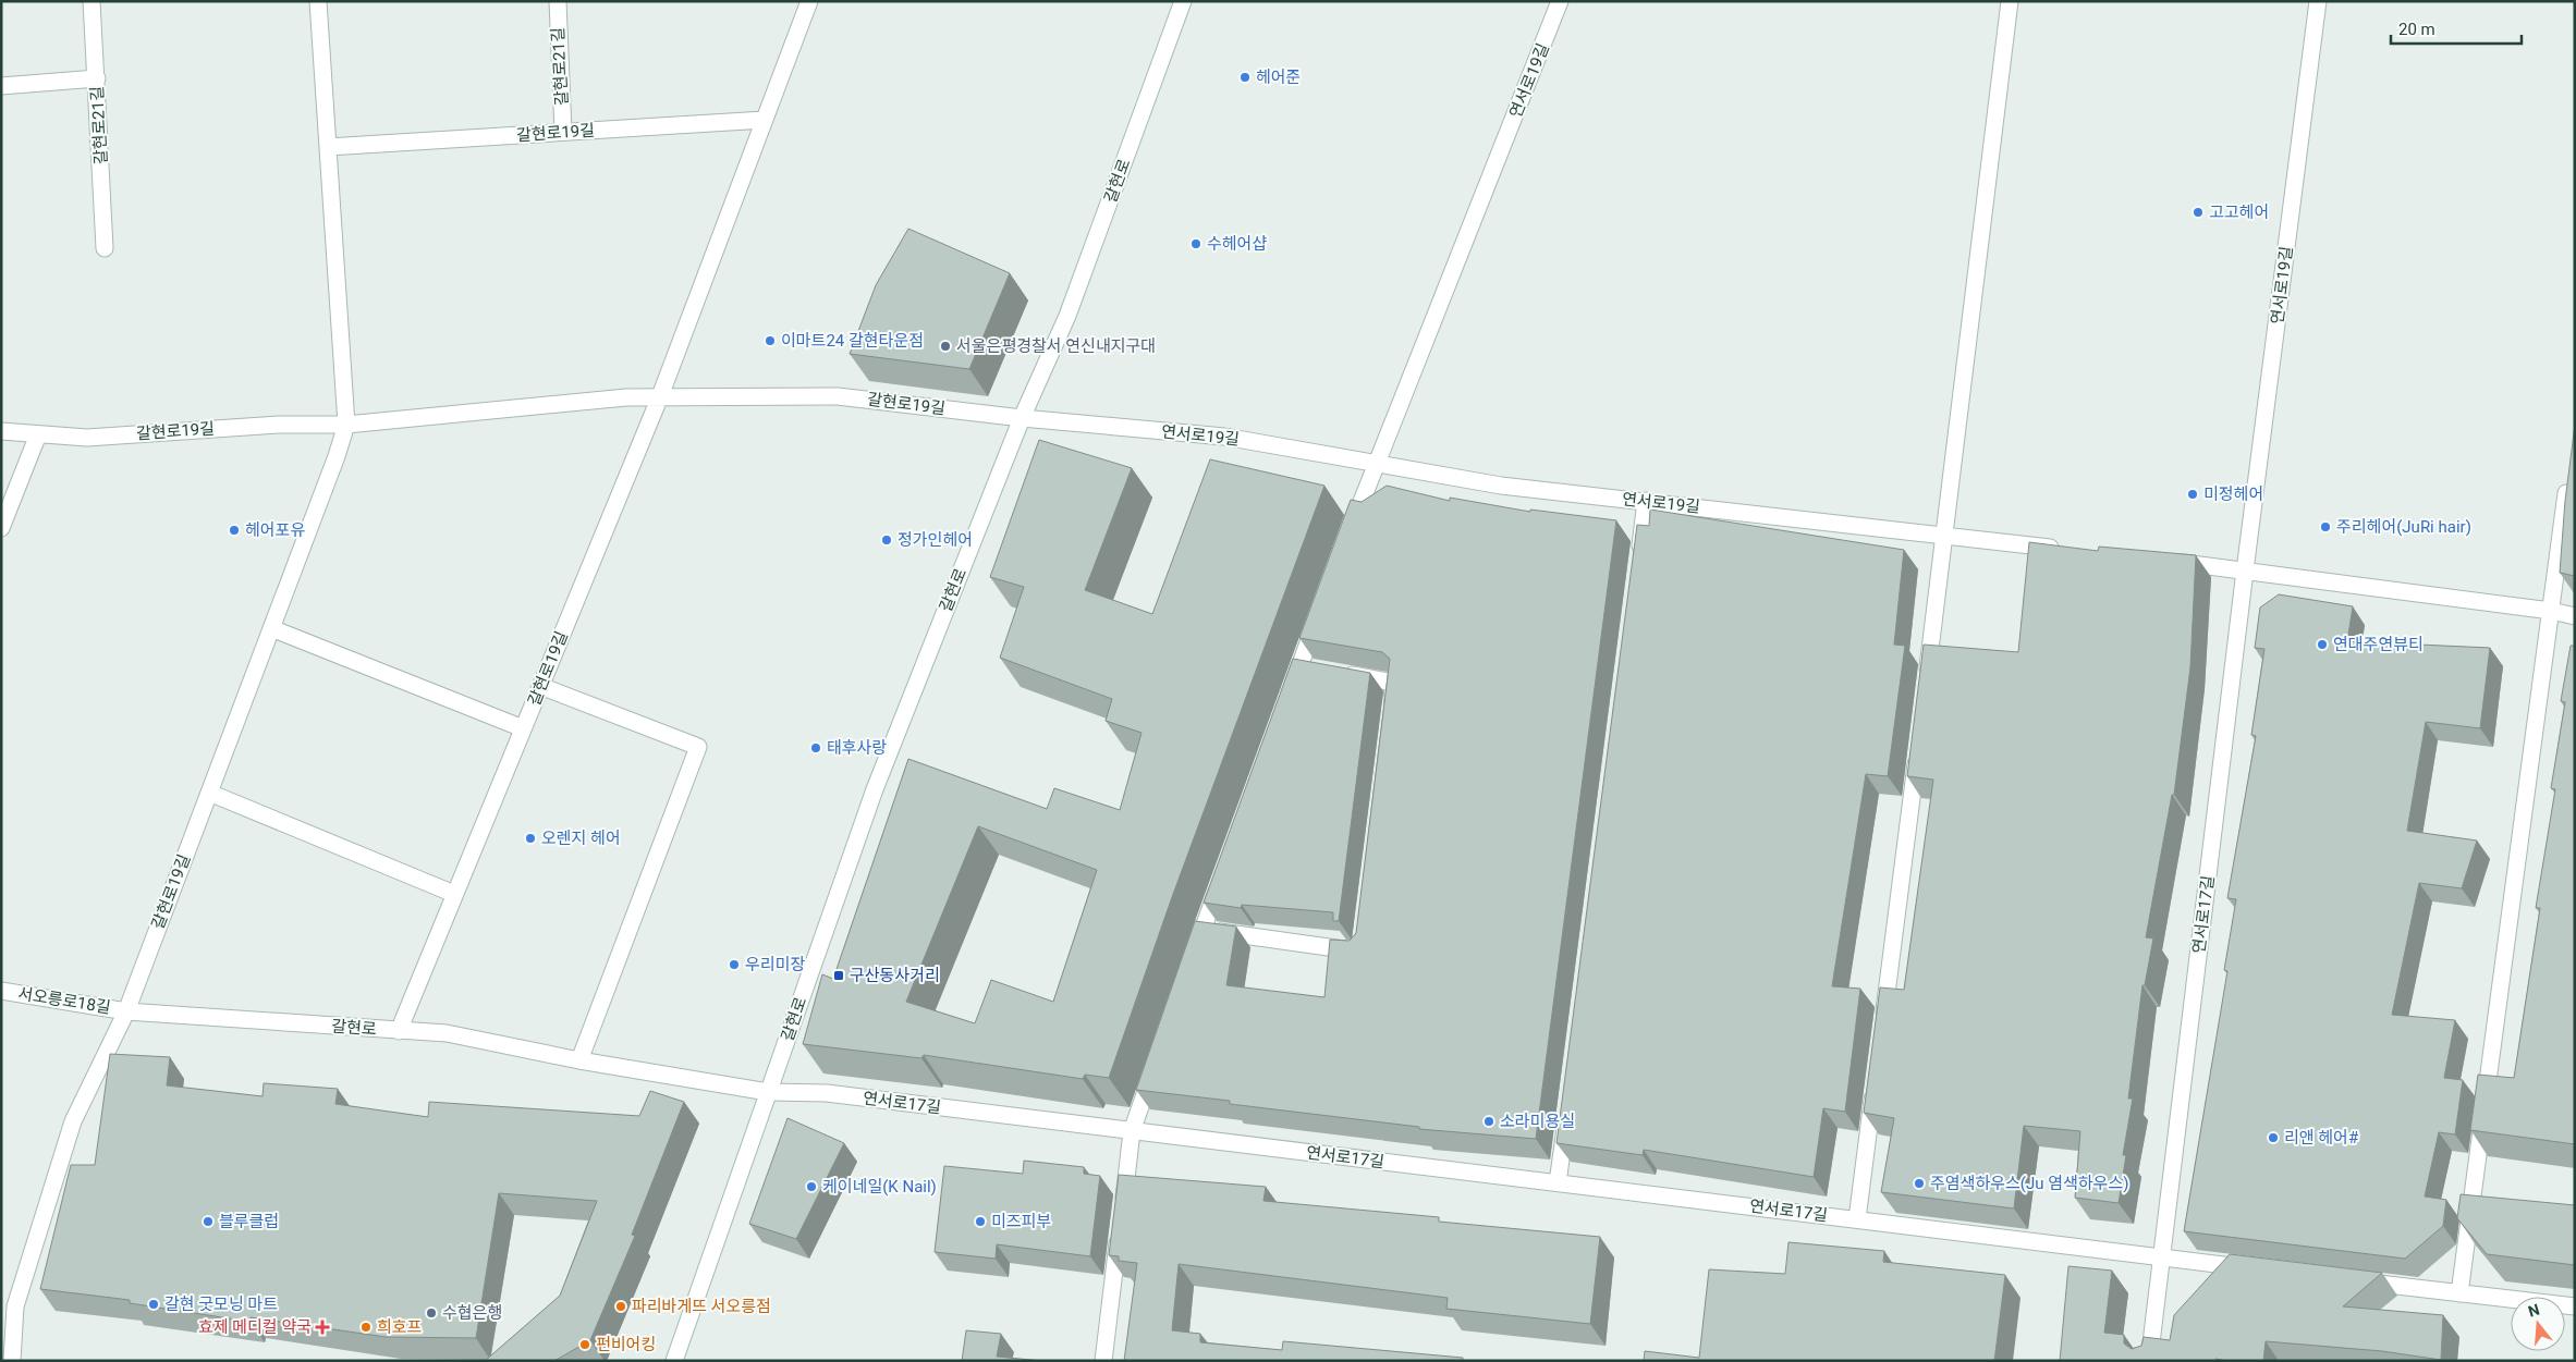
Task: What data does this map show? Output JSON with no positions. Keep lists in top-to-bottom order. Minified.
{"streets":{"street":["갈현로21길","연서로19길","갈현로19길","갈현로","연서로17길","서오릉로18길"]},"crossings":[["갈현로21길","갈현로19길"],["연서로19길","갈현로19길"],["연서로19길","갈현로"],["연서로19길","연서로17길"],["갈현로19길","갈현로"],["갈현로19길","서오릉로18길"],["갈현로","연서로17길"],["갈현로","서오릉로18길"]],"places":{"other":["헤어준","고고헤어","수헤어샵","이마트24 갈현타운점","서울은평경찰서 연신내지구대","미정헤어","주리헤어(JuRi hair)","헤어포유","정가인헤어","연대주연뷰티","태후사랑","오렌지 헤어","우리미장","소라미용실","리앤 헤어#","주염색하우스(Ju 염색하우스)","케이네일(K Nail)","블루클럽","미즈피부","갈현 굿모닝 마트","파리바게뜨 서오릉점","수협은행","희호프","펀비어킹"],"transit":["구산동사거리"],"health":["효제 메디컬 약국"]},"scale_bar":"20 m","north":"top"}
